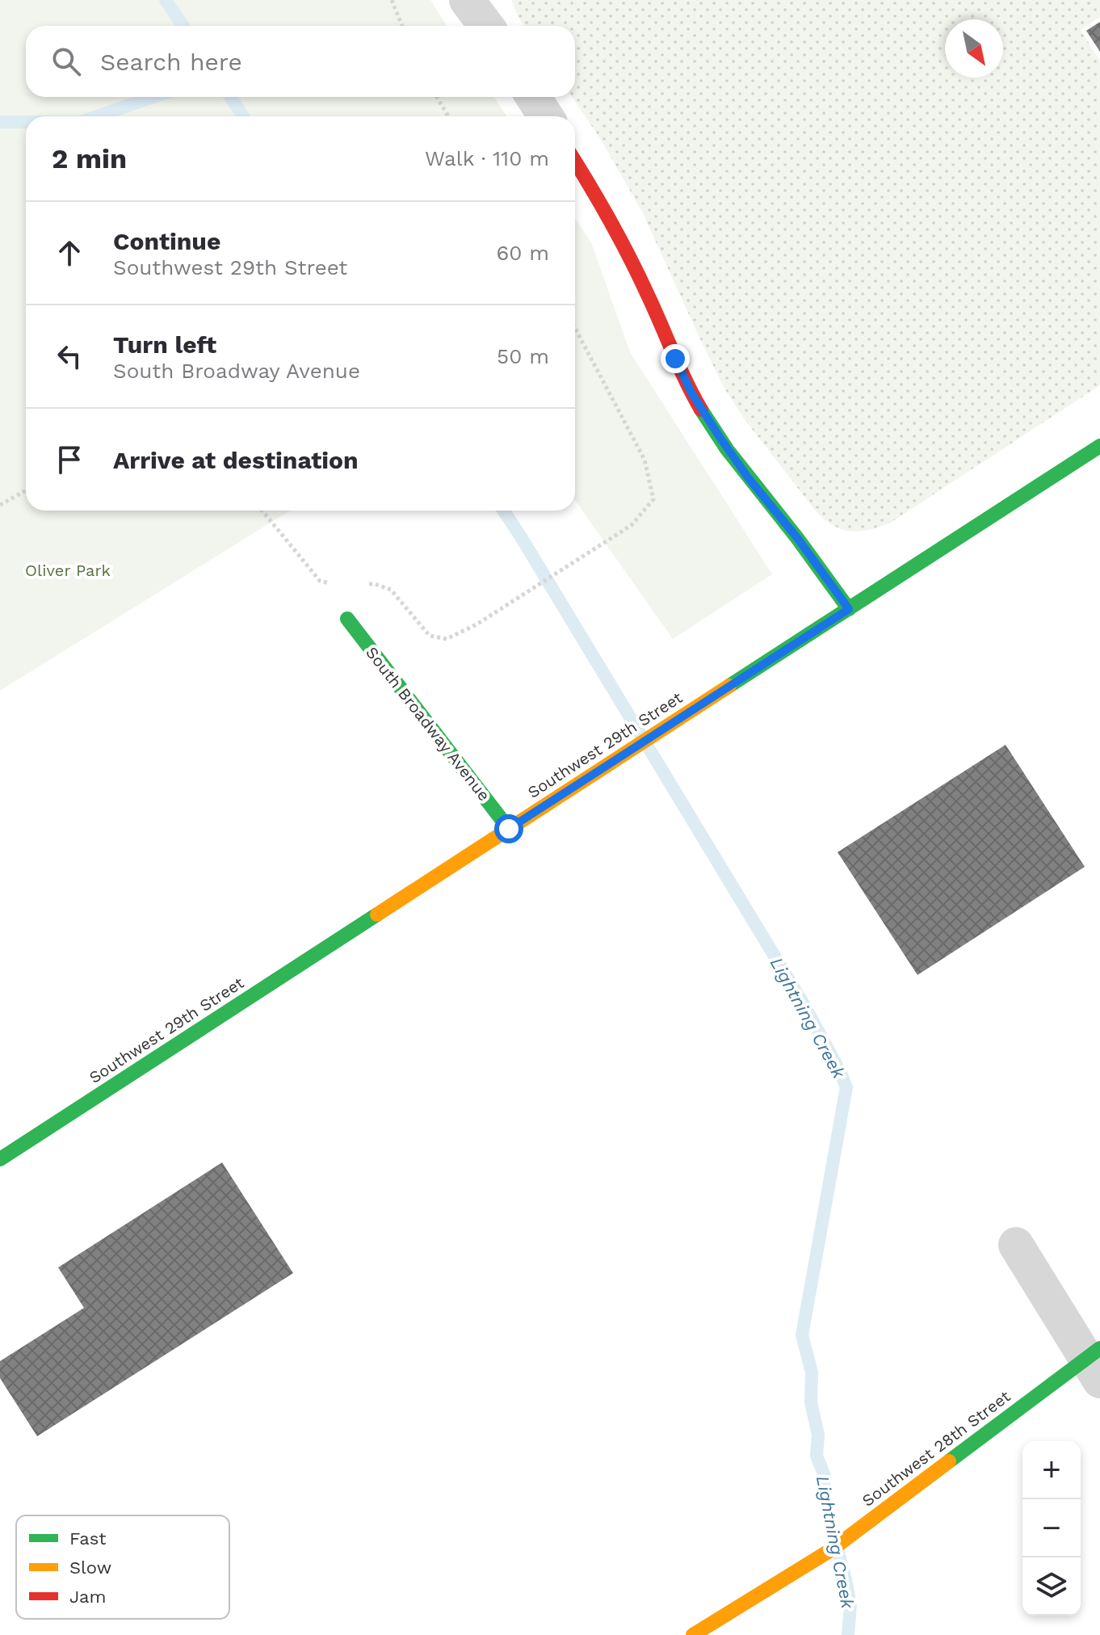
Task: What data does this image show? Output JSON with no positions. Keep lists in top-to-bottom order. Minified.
{"streets":{"main road":["South Broadway Avenue","Southwest 29th Street","Southwest 28th Street"]},"crossings":[["South Broadway Avenue","Southwest 29th Street"]],"water":["Lightning Creek"],"parks":["Oliver Park"],"legend":["Fast","Slow","Jam"],"north":"bottom right","page":{"search":"Search here","heading":["2 min","Walk · 110 m"],"list":[["Continue","Southwest 29th Street","60 m"],["Turn left","South Broadway Avenue","50 m"],"Arrive at destination"],"map_buttons":["+","−"]}}
